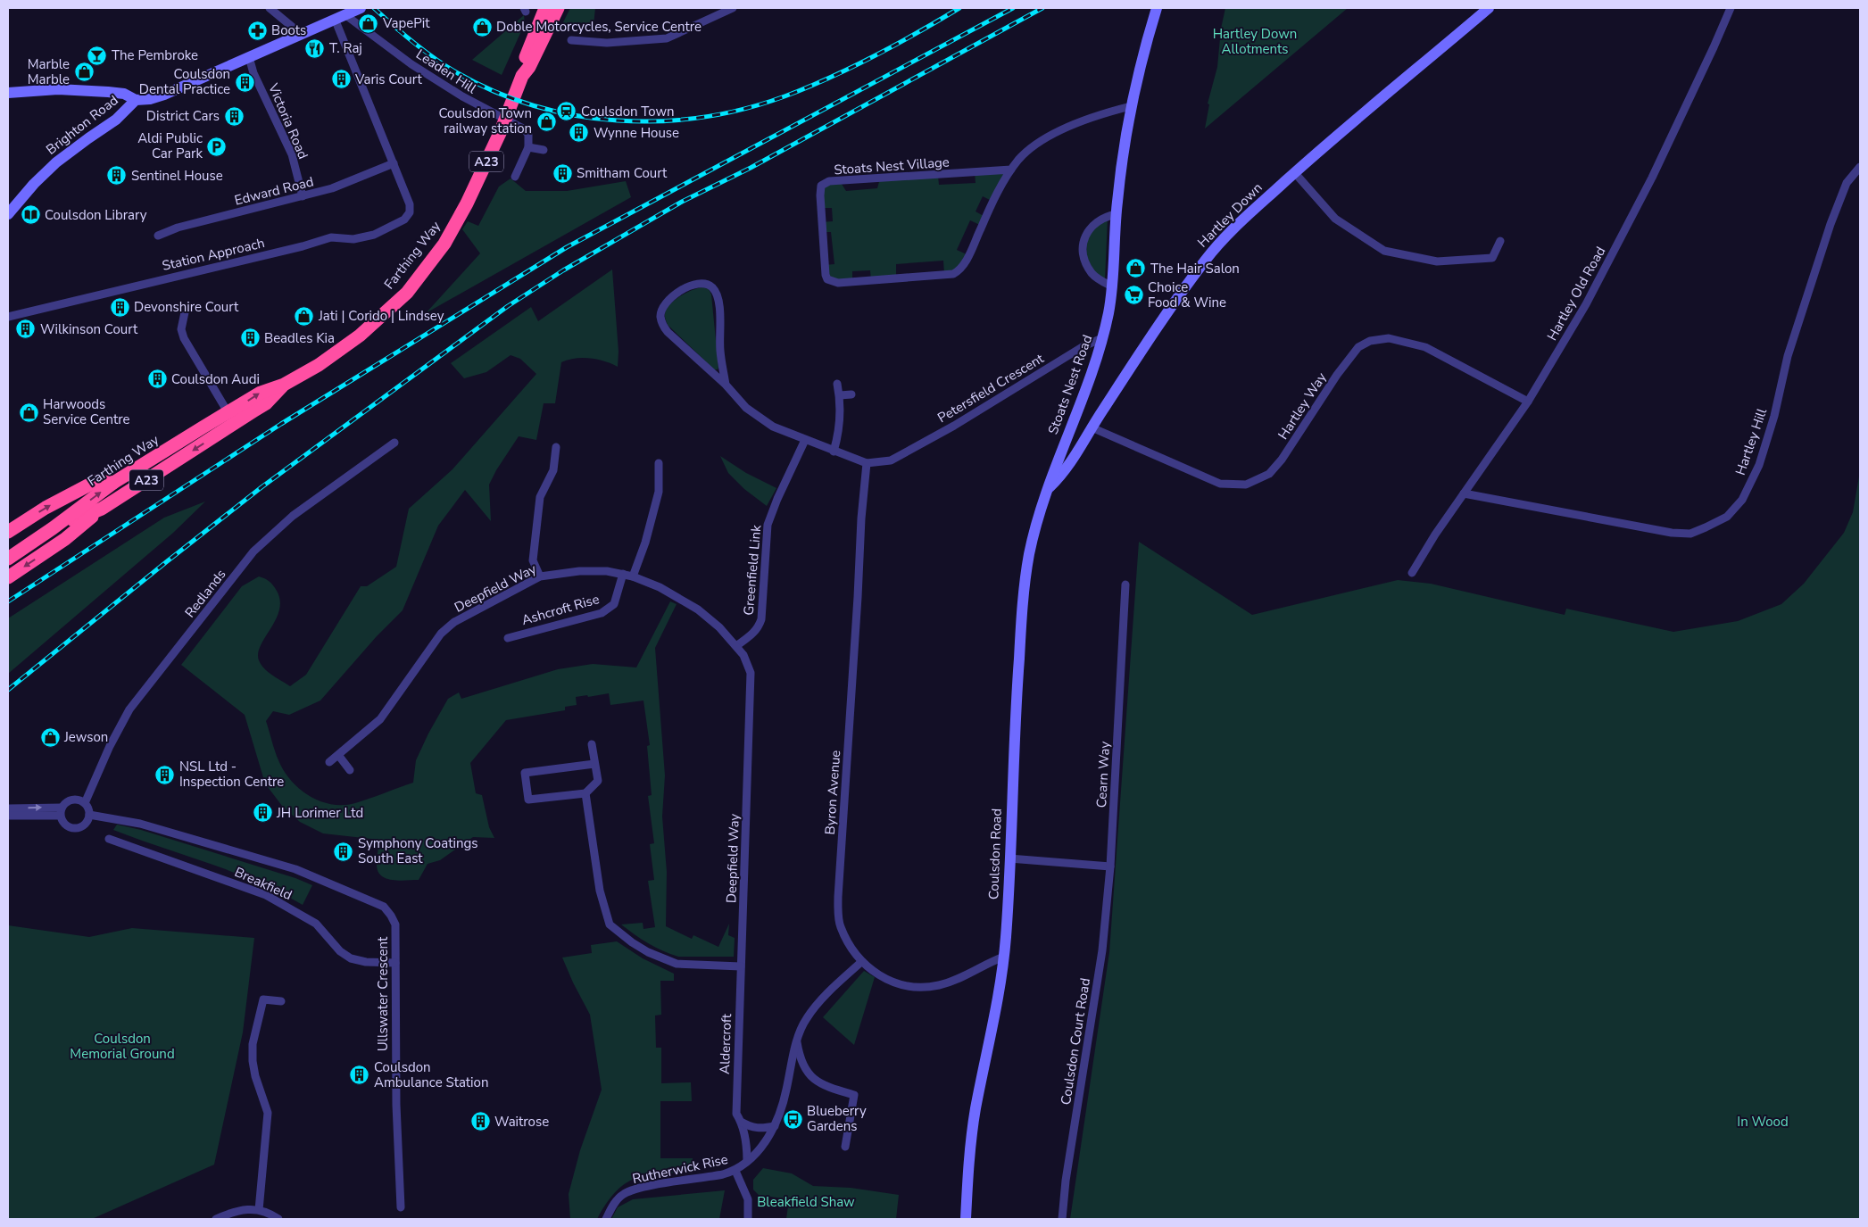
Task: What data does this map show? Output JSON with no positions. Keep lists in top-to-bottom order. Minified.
{"streets":{"highway":["A23","Farthing Way"],"main road":["Brighton Road","Hartley Down","Stoats Nest Road","Coulsdon Road"],"street":["Leaden Hill","Victoria Road","Stoats Nest Village","Edward Road","Station Approach","Hartley Old Road","Petersfield Crescent","Hartley Way","Hartley Hill","Greenfield Link","Deepfield Way","Redlands","Ashcroft Rise","Cearn Way","Byron Avenue","Breakfield","Ullswater Crescent","Coulsdon Court Road","Aldercroft","Rutherwick Rise"]},"crossings":[["Leaden Hill","Brighton Road"],["Victoria Road","Brighton Road"],["Victoria Road","Edward Road"],["A23","Farthing Way"],["Stoats Nest Village","Stoats Nest Road"],["Edward Road","Station Approach"],["Hartley Down","Stoats Nest Road"],["Hartley Down","Hartley Way"],["Hartley Down","Coulsdon Road"],["Hartley Old Road","Hartley Way"],["Hartley Old Road","Hartley Hill"],["Stoats Nest Road","Petersfield Crescent"],["Stoats Nest Road","Coulsdon Road"],["Petersfield Crescent","Byron Avenue"],["Greenfield Link","Deepfield Way"],["Deepfield Way","Ashcroft Rise"],["Deepfield Way","Aldercroft"],["Redlands","Ullswater Crescent"],["Cearn Way","Coulsdon Court Road"],["Byron Avenue","Coulsdon Road"],["Byron Avenue","Rutherwick Rise"],["Breakfield","Ullswater Crescent"],["Aldercroft","Rutherwick Rise"]],"parks":["Hartley Down Allotments","Coulsdon Memorial Ground","In Wood","Bleakfield Shaw"],"places":{"shop":["VapePit","Doble Motorcycles, Service Centre","Marble Marble","Coulsdon Town railway station","The Hair Salon","Jati | Corido | Lindsey","Harwoods Service Centre","Jewson"],"pharmacy":["Boots"],"restaurant":["T. Raj"],"bar":["The Pembroke"],"building":["Varis Court","Coulsdon Dental Practice","District Cars","Wynne House","Smitham Court","Sentinel House","Devonshire Court","Wilkinson Court","Beadles Kia","Coulsdon Audi","NSL Ltd - Inspection Centre","JH Lorimer Ltd","Symphony Coatings South East","Coulsdon Ambulance Station","Waitrose"],"station":["Coulsdon Town"],"parking":["Aldi Public Car Park"],"library":["Coulsdon Library"],"supermarket":["Choice Food & Wine"],"bus stop":["Blueberry Gardens"]}}
